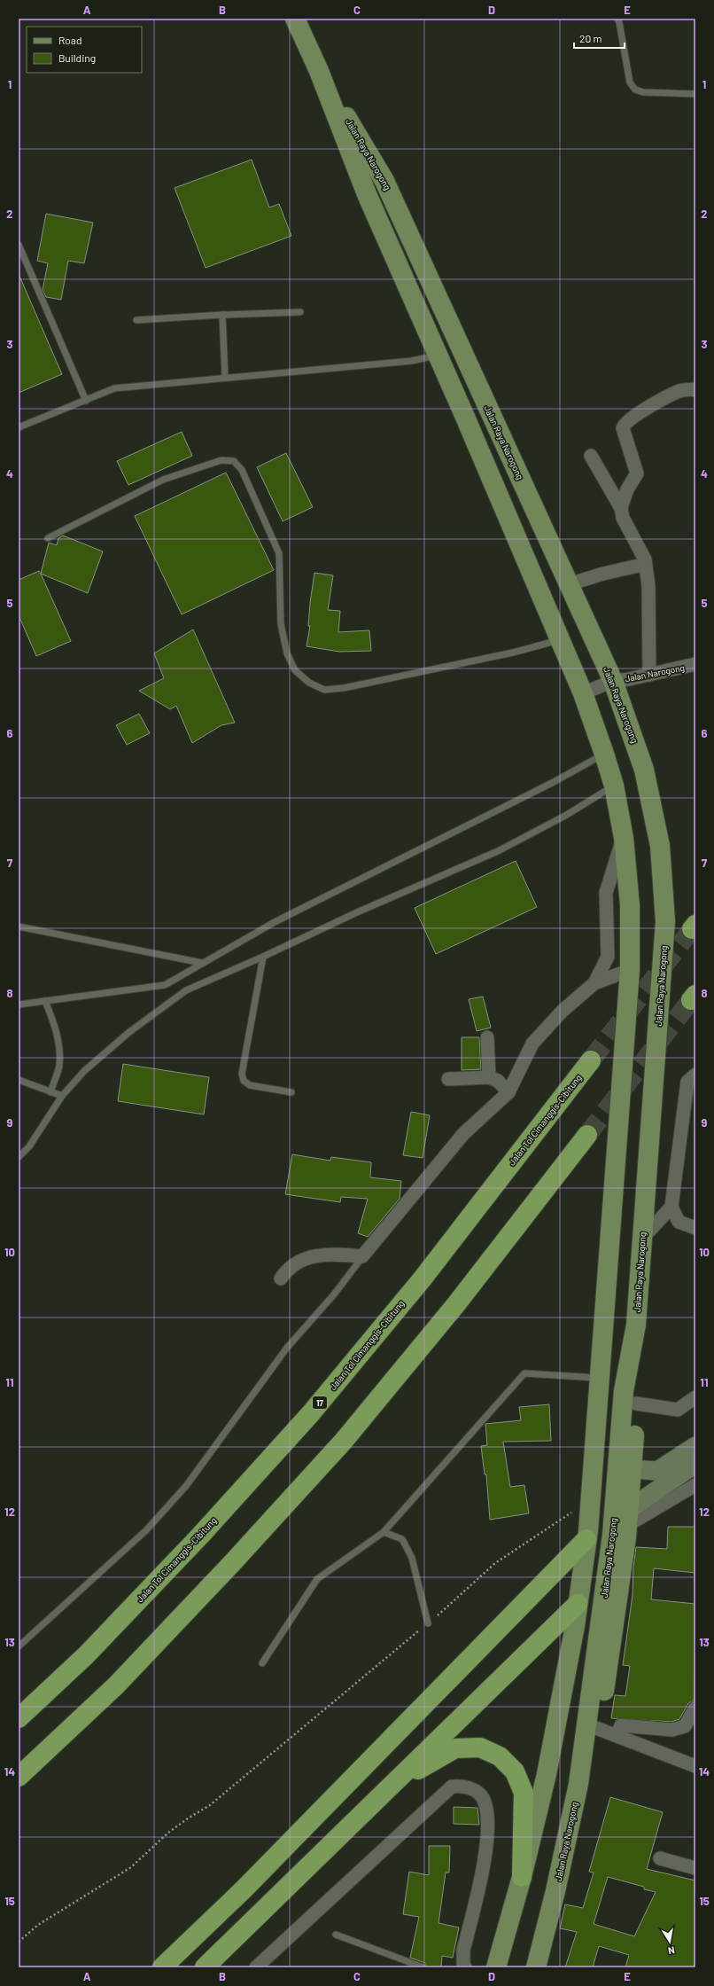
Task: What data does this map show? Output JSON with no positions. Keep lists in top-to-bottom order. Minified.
{"streets":{"highway":["Jalan Tol Cimanggis–Cibitung","17"],"main road":["Jalan Raya Narogong"],"street":["Jalan Narogong"]},"crossings":[["Jalan Raya Narogong","Jalan Narogong"]],"legend":["Road","Building"],"scale_bar":"20 m","north":"bottom","grid":{"columns":["A","B","C","D","E"],"rows":["1","2","3","4","5","6","7","8","9","10","11","12","13","14","15"]}}
